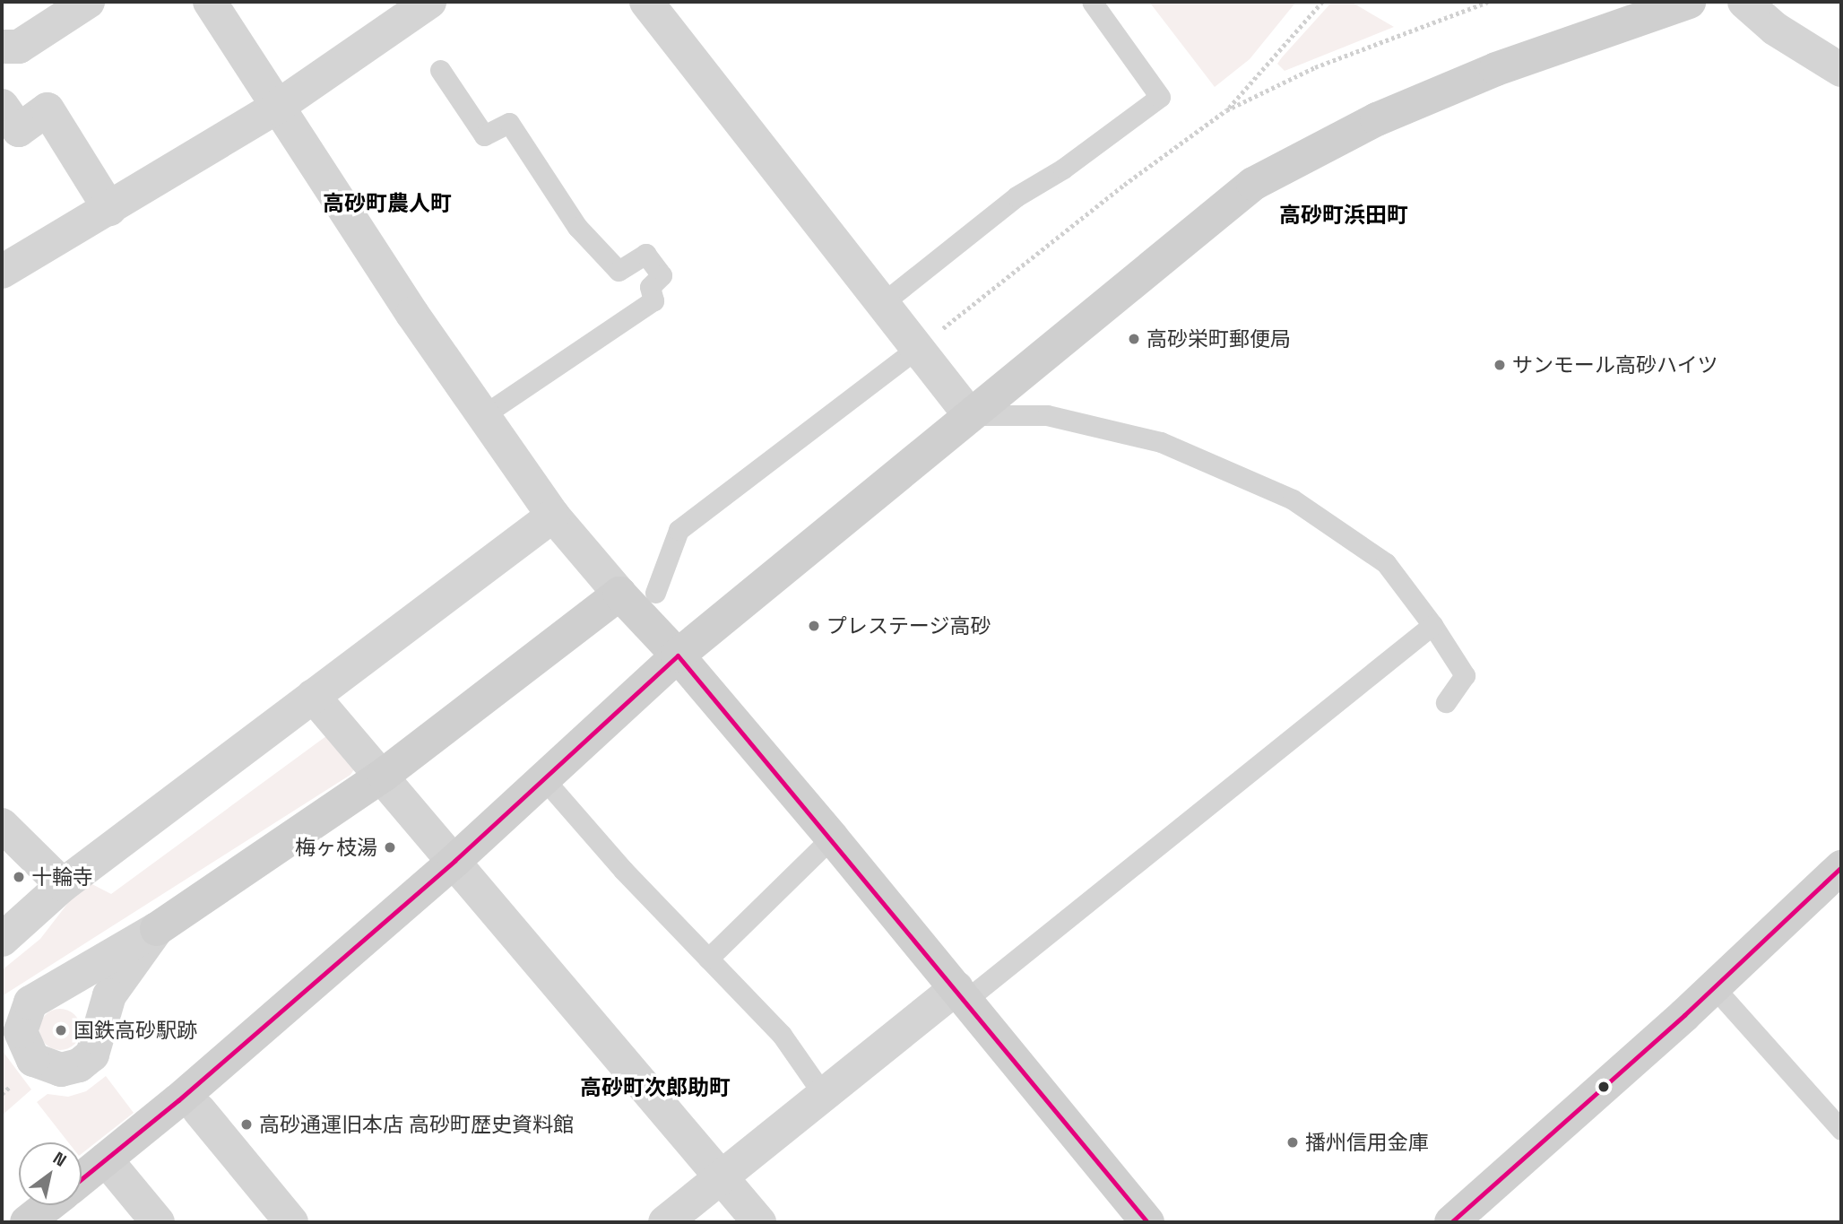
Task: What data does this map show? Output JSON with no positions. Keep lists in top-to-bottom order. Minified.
{"districts":["高砂町農人町","高砂町浜田町","高砂町次郎助町"],"places":["高砂栄町郵便局","サンモール高砂ハイツ","プレステージ高砂","梅ヶ枝湯","十輪寺","国鉄高砂駅跡","高砂通運旧本店 高砂町歴史資料館","播州信用金庫"],"north":"top right"}
